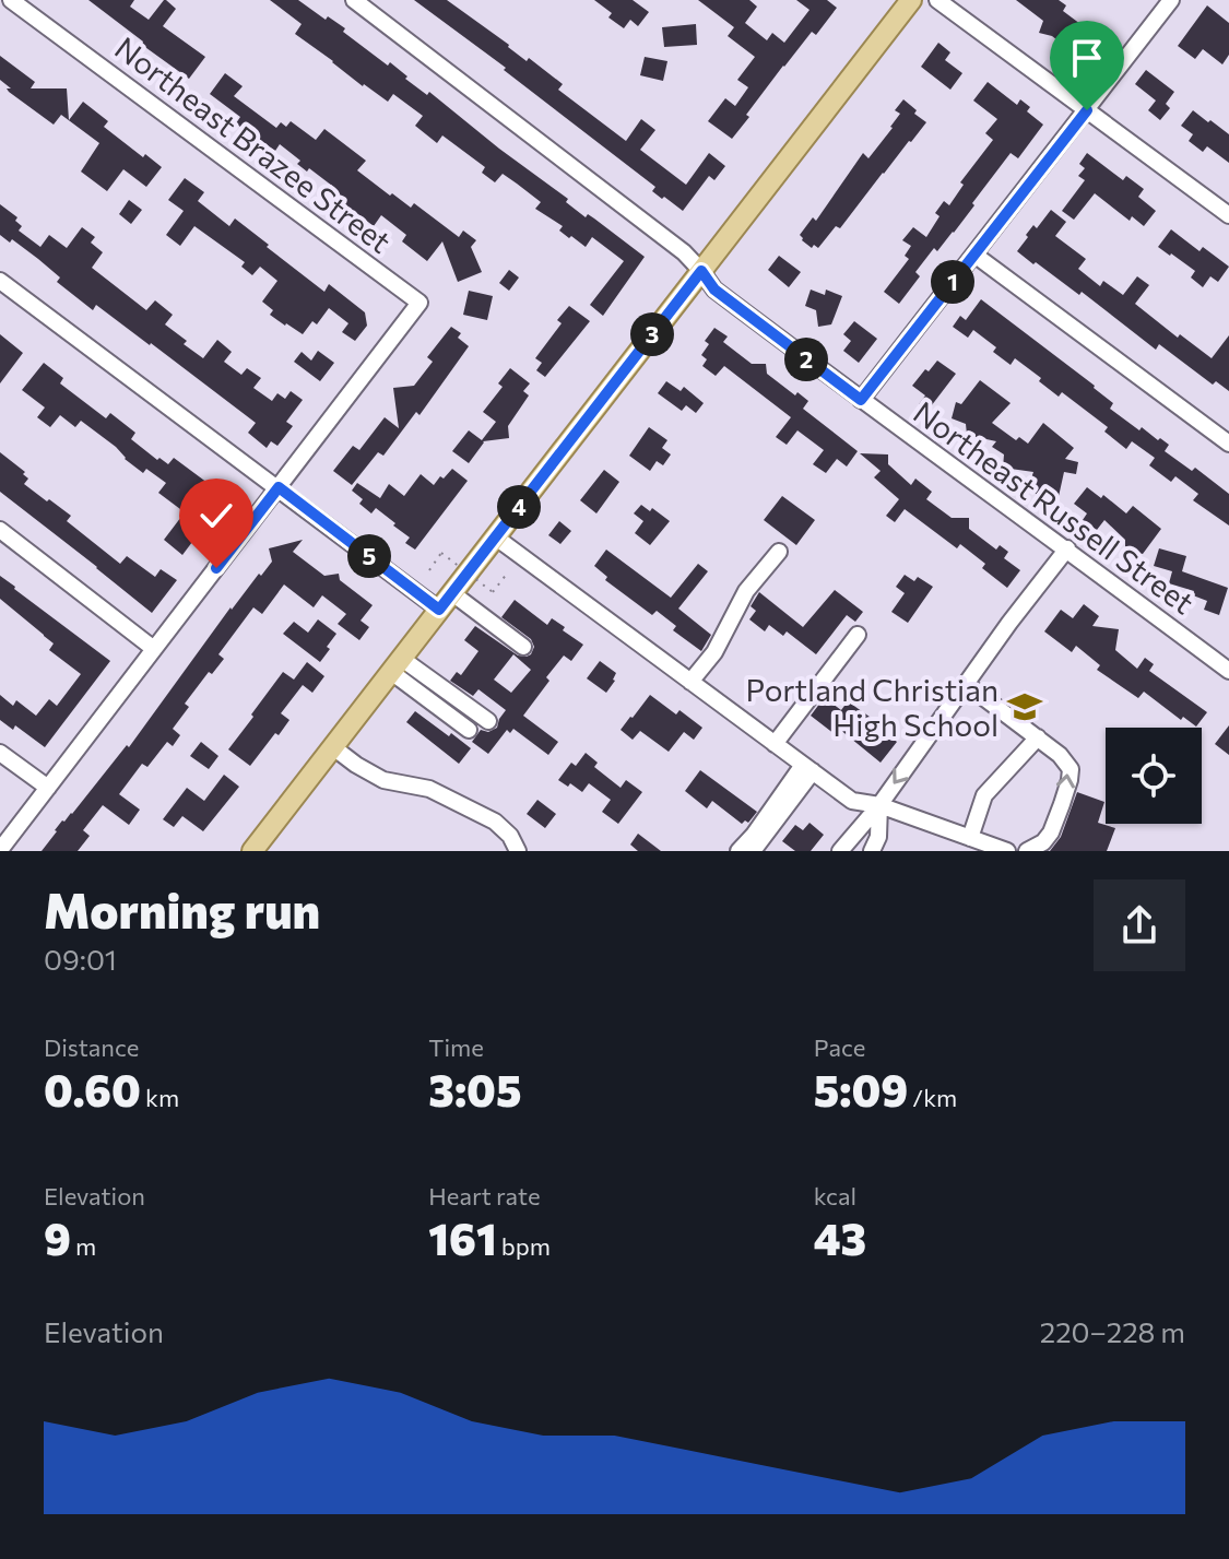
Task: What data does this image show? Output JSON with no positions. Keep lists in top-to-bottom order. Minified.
{"streets":{"street":["Northeast Brazee Street","Northeast Russell Street"]},"places":{"school or university":["Portland Christian High School"]},"page":{"pins":["1","3","2","4","5"],"heading":["Morning run","09:01"],"stats":[["Distance","0.60 km"],["Time","3:05"],["Pace","5:09 /km"],["Elevation","9 m"],["Heart rate","161 bpm"],["kcal","43"]],"chart":["Elevation","220–228 m"]}}
